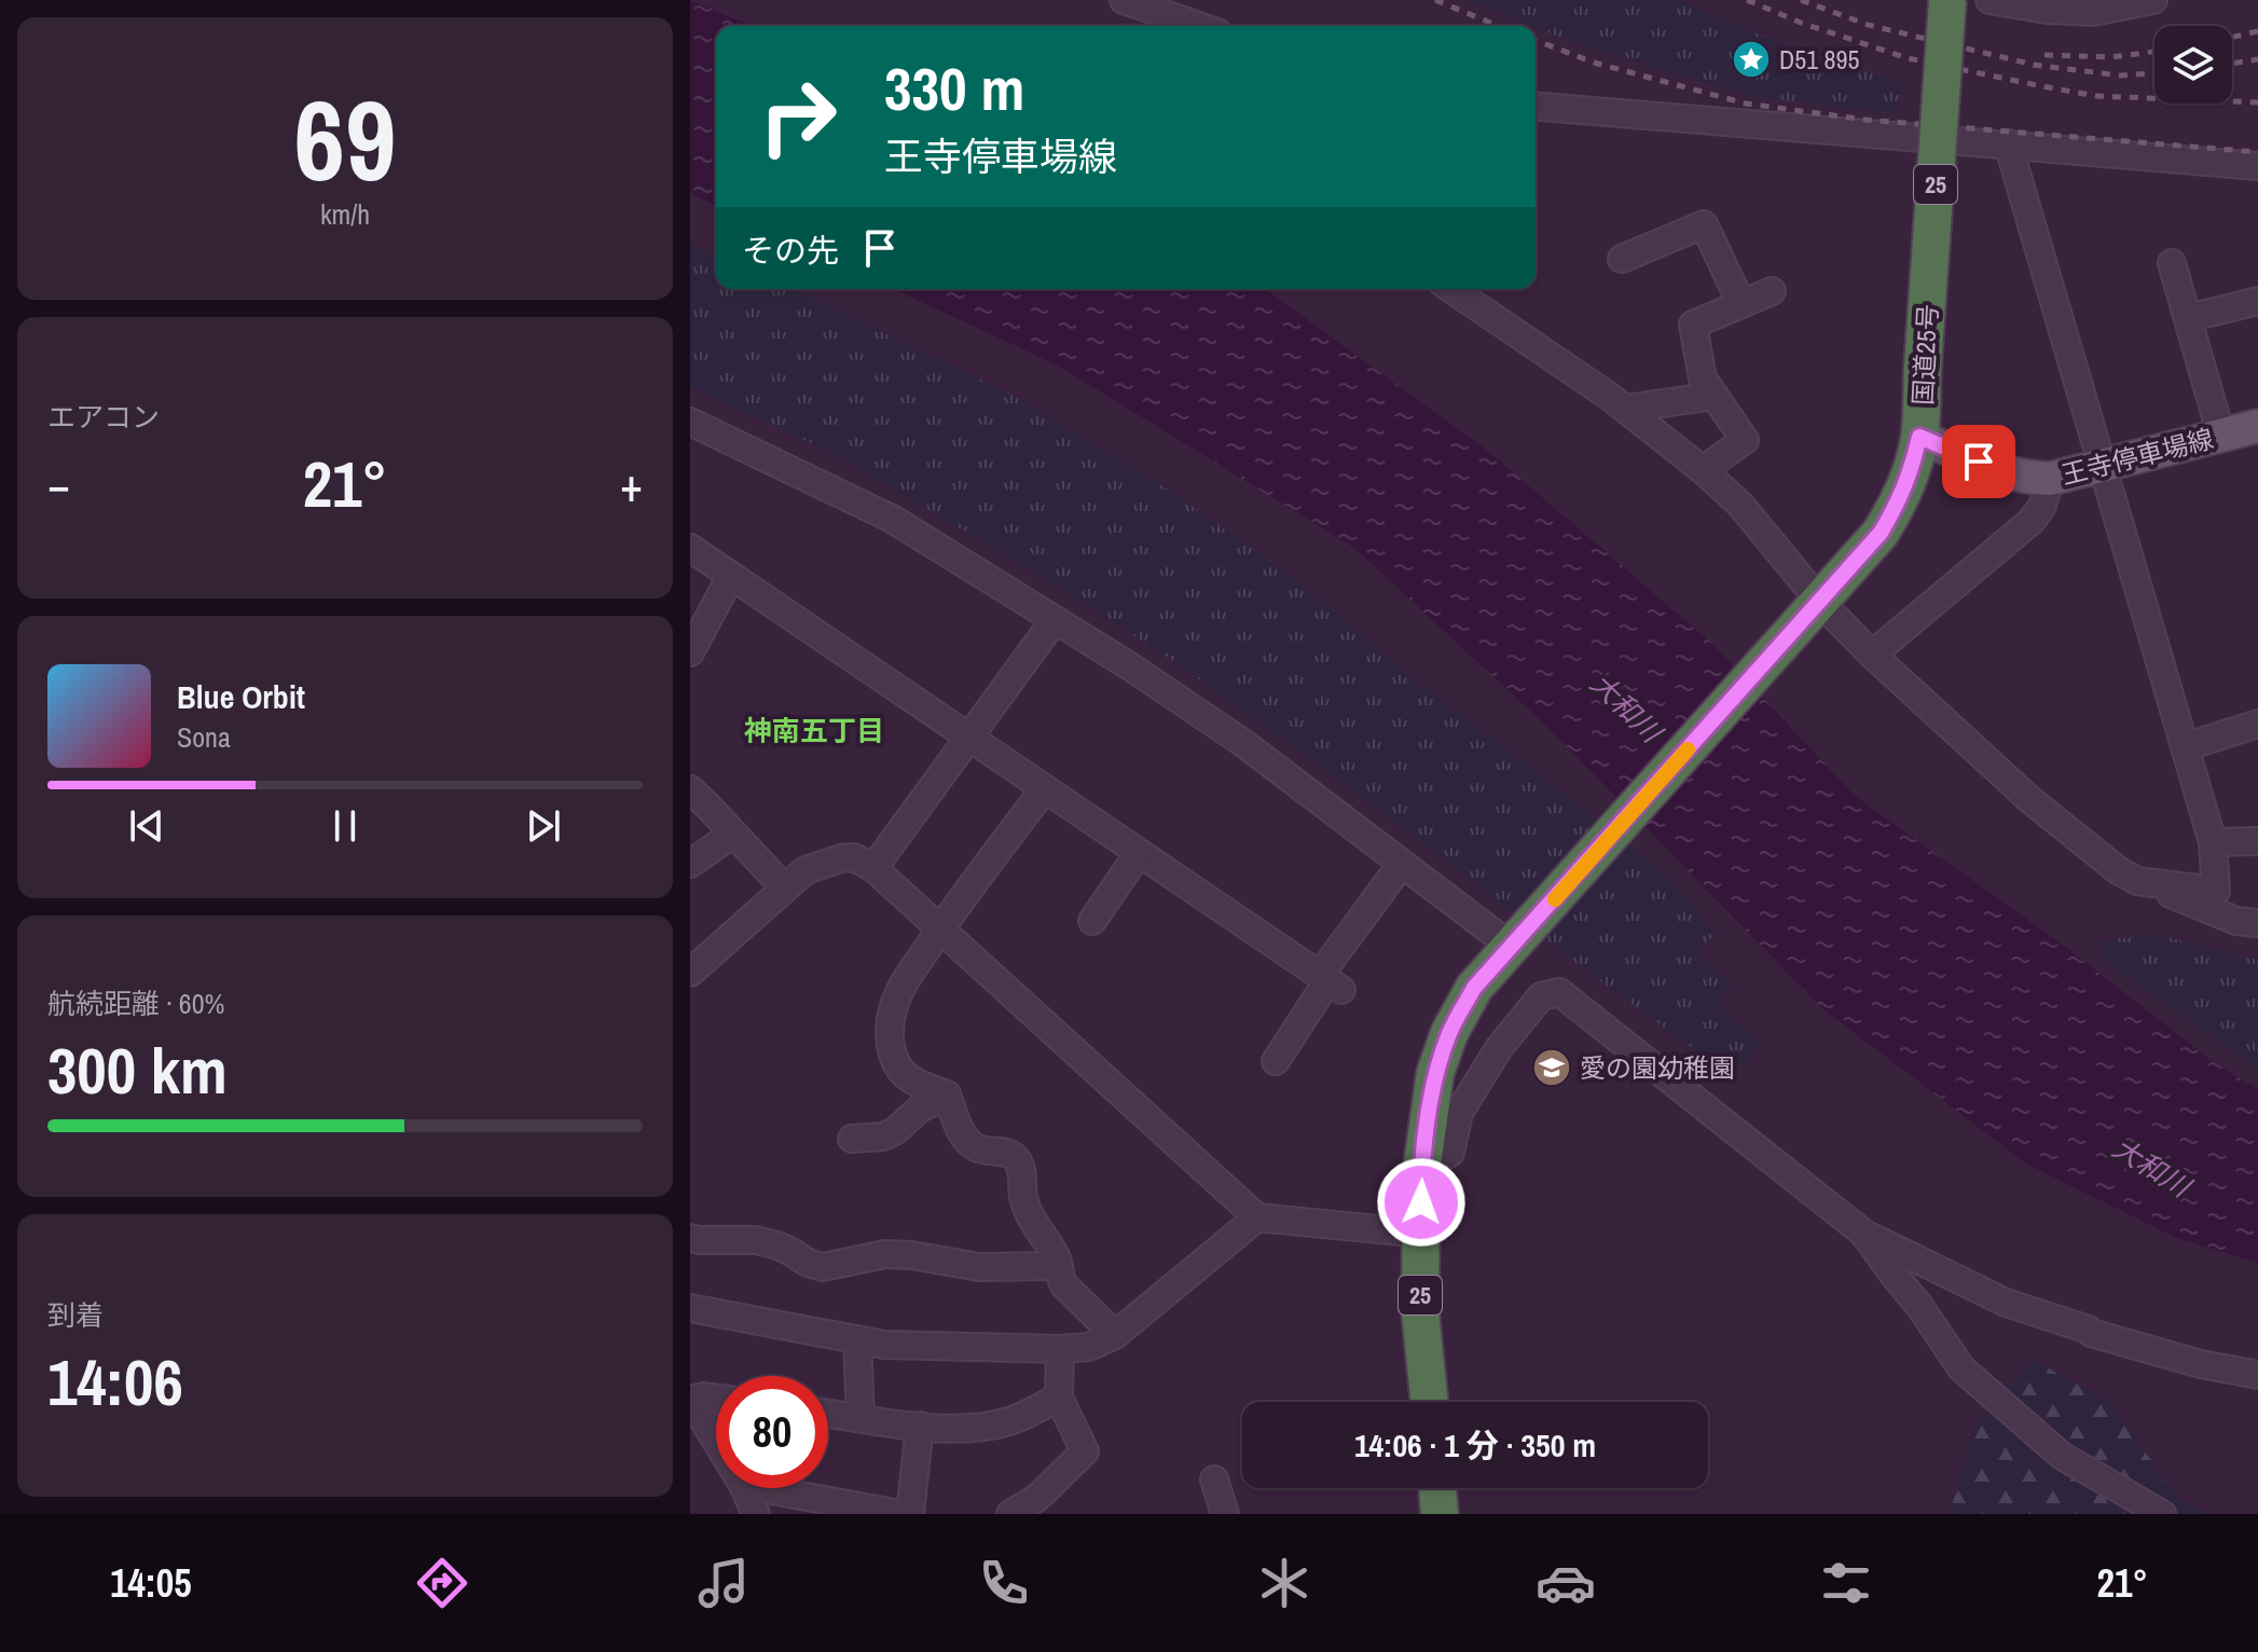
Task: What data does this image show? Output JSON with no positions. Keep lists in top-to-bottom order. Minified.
{"streets":{"highway":["25","国道25号"],"main road":["王寺停車場線"]},"crossings":[["国道25号","王寺停車場線"]],"districts":["神南五丁目"],"water":["大和川"],"places":{"place":["D51 895"],"school or university":["愛の園幼稚園"]},"page":{"tile":[["69","km/h"],"エアコン",["航続距離 · 60%","300 km"],["到着","14:06"]],"turn":["330 m","王寺停車場線"],"then":"その先","heat":["−","21°","+"],"song":["Blue Orbit","Sona"],"limit":"80","trip":"14:06 · 1 分 · 350 m","tabs":["14:05","21°"]}}
